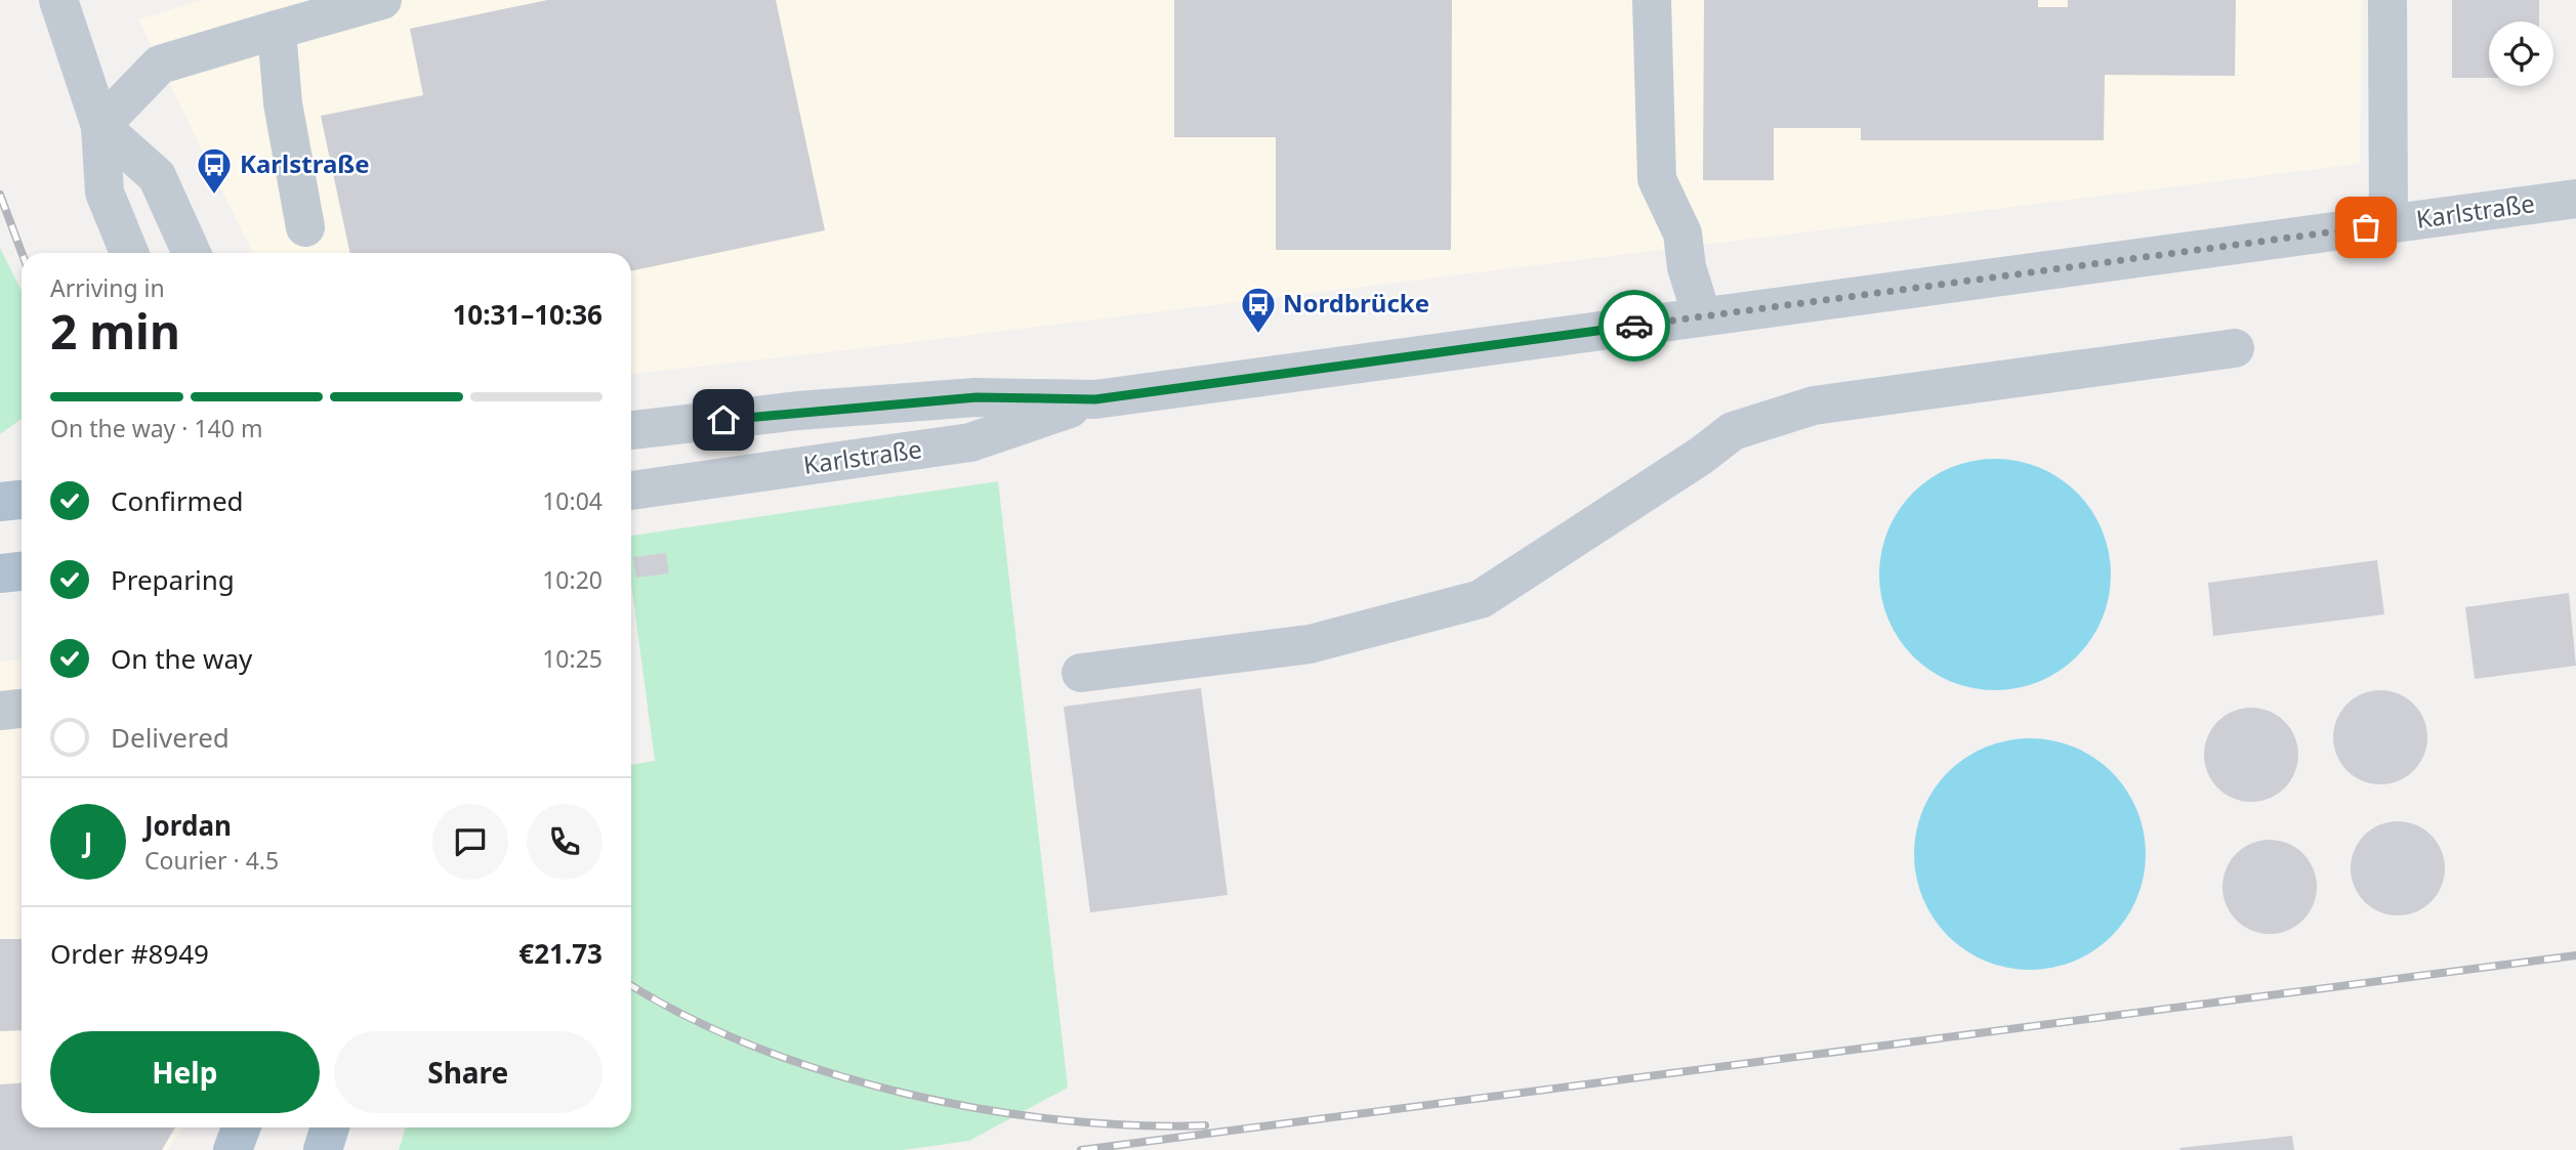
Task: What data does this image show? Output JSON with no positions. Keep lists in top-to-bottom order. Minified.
{"streets":{"street":["Karlstraße"]},"places":{"bus stop":["Karlstraße","Nordbrücke"]},"page":{"heading":["2 min","Arriving in","10:31–10:36"],"panel":["Jordan","Courier · 4.5","Order #8949","€21.73"],"bar":"On the way · 140 m","list":[["Confirmed","10:04"],["Preparing","10:20"],["On the way","10:25"],"Delivered"],"round":"J","buttons":["Help","Share"]}}
